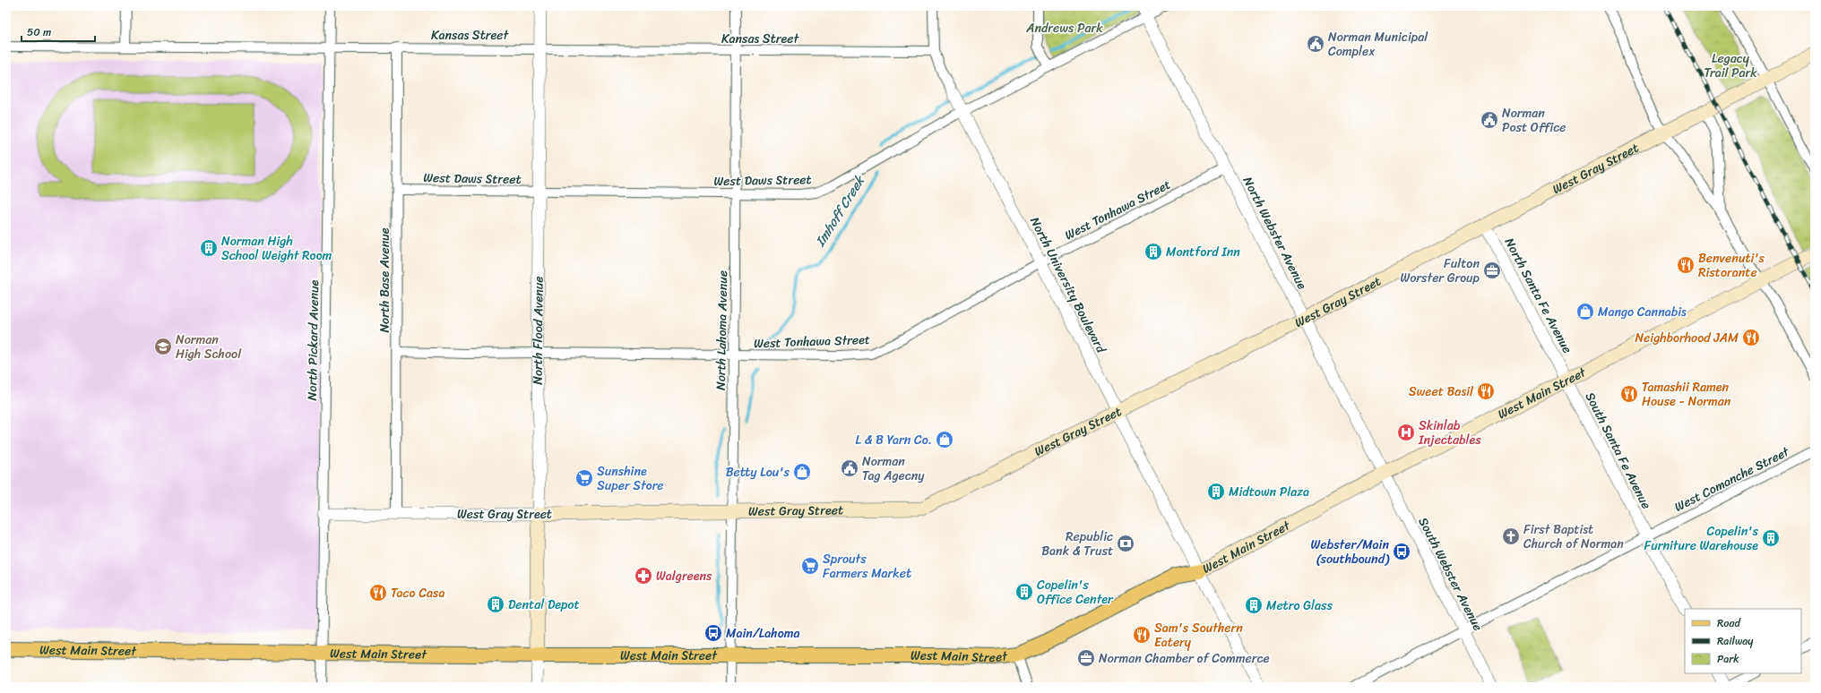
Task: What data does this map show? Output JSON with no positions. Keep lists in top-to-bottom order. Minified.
{"streets":{"main road":["West Gray Street","North Flood Avenue","West Main Street"],"street":["Kansas Street","West Daws Street","West Tonhawa Street","North Webster Avenue","North Base Avenue","North University Boulevard","North Santa Fe Avenue","North Lahoma Avenue","North Pickard Avenue","South Santa Fe Avenue","West Comanche Street","South Webster Avenue"]},"crossings":[["Kansas Street","North Base Avenue"],["Kansas Street","North University Boulevard"],["Kansas Street","North Flood Avenue"],["Kansas Street","North Lahoma Avenue"],["Kansas Street","North Pickard Avenue"],["West Gray Street","North Webster Avenue"],["West Gray Street","North Base Avenue"],["West Gray Street","North University Boulevard"],["West Gray Street","North Santa Fe Avenue"],["West Gray Street","North Flood Avenue"],["West Gray Street","North Lahoma Avenue"],["West Gray Street","North Pickard Avenue"],["West Daws Street","North Webster Avenue"],["West Daws Street","North Base Avenue"],["West Daws Street","North University Boulevard"],["West Daws Street","North Flood Avenue"],["West Daws Street","North Lahoma Avenue"],["West Tonhawa Street","North Webster Avenue"],["West Tonhawa Street","North Base Avenue"],["West Tonhawa Street","North University Boulevard"],["West Tonhawa Street","North Flood Avenue"],["West Tonhawa Street","North Lahoma Avenue"],["North Webster Avenue","West Main Street"],["North Webster Avenue","South Webster Avenue"],["North University Boulevard","West Main Street"],["North Santa Fe Avenue","West Main Street"],["North Santa Fe Avenue","South Santa Fe Avenue"],["North Flood Avenue","West Main Street"],["North Lahoma Avenue","West Main Street"],["North Pickard Avenue","West Main Street"],["West Main Street","South Santa Fe Avenue"],["West Main Street","South Webster Avenue"],["South Santa Fe Avenue","West Comanche Street"],["West Comanche Street","South Webster Avenue"]],"water":["Imhoff Creek"],"parks":["Andrews Park","Legacy Trail Park"],"places":{"public building":["Norman Municipal Complex","Norman Post Office","Norman Tag Agecny"],"building":["Norman High School Weight Room","Montford Inn","Midtown Plaza","Copelin's Furniture Warehouse","Copelin's Office Center","Dental Depot","Metro Glass"],"restaurant":["Benvenuti's Ristorante","Neighborhood JAM","Sweet Basil","Tamashii Ramen House - Norman","Taco Casa","Sam's Southern Eatery"],"office":["Fulton Worster Group","Norman Chamber of Commerce"],"shop":["Mango Cannabis","L & B Yarn Co.","Betty Lou's"],"school or university":["Norman High School"],"hospital":["Skinlab Injectables"],"supermarket":["Sunshine Super Store","Sprouts Farmers Market"],"church":["First Baptist Church of Norman"],"bank":["Republic Bank & Trust"],"bus stop":["Webster/Main (southbound)","Main/Lahoma"],"pharmacy":["Walgreens"]},"legend":["Road","Railway","Park"],"scale_bar":"50 m"}
